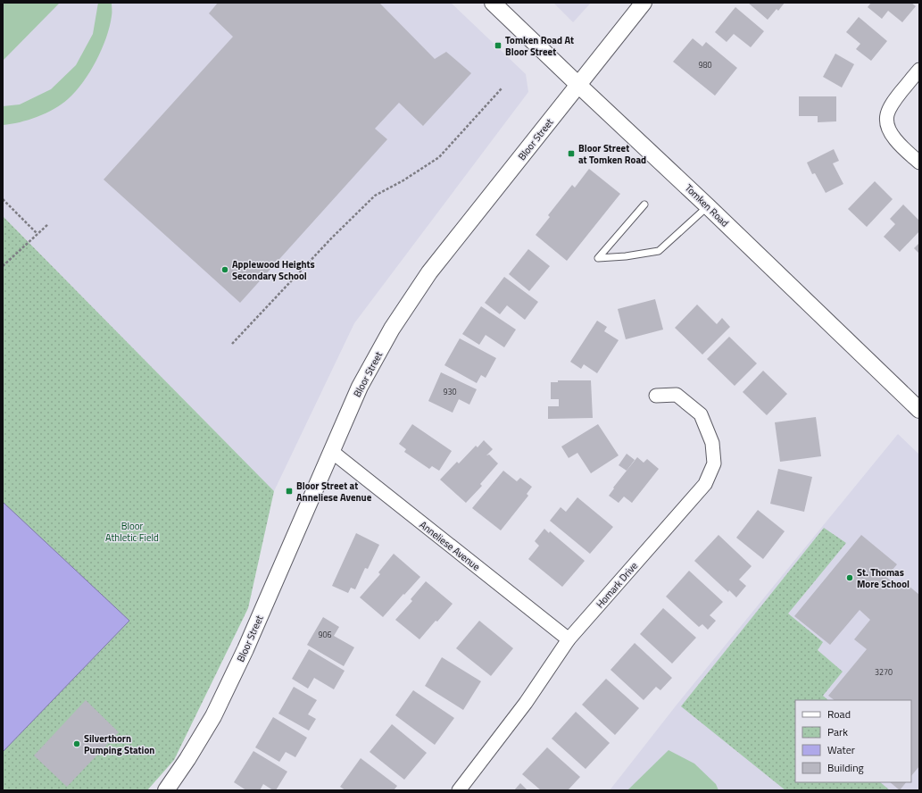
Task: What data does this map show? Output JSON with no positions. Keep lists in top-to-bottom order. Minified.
{"streets":{"street":["Bloor Street","Tomken Road","Anneliese Avenue","Homark Drive"]},"crossings":[["Bloor Street","Tomken Road"],["Bloor Street","Anneliese Avenue"],["Anneliese Avenue","Homark Drive"]],"parks":["Bloor Athletic Field"],"places":{"transit":["Tomken Road At Bloor Street","Bloor Street at Tomken Road","Bloor Street at Anneliese Avenue"],"other":["Applewood Heights Secondary School","St. Thomas More School","Silverthorn Pumping Station"]},"house_numbers":["980","930","906","3270"],"legend":["Road","Park","Water","Building"]}
